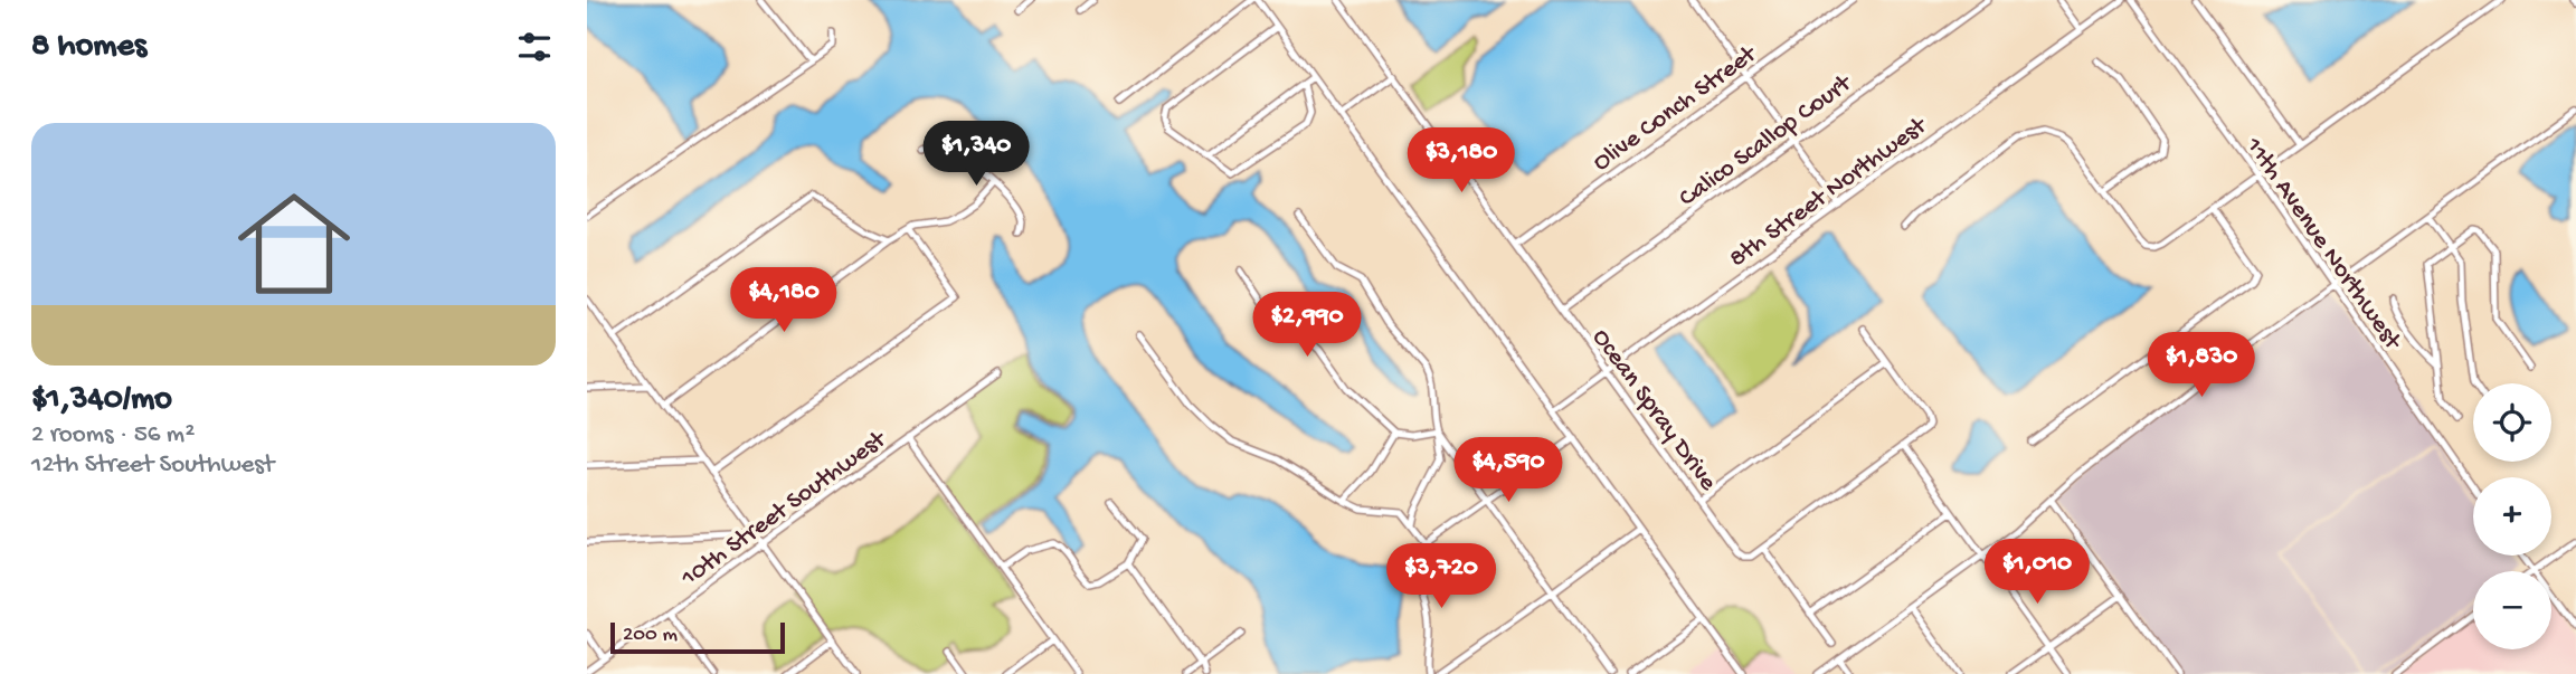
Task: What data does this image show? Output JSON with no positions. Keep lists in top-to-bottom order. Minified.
{"streets":{"street":["Olive Conch Street","Calico Scallop Court","8th Street Northwest","11th Avenue Northwest","Ocean Spray Drive","10th Street Southwest"]},"crossings":[["Olive Conch Street","Ocean Spray Drive"],["Calico Scallop Court","Ocean Spray Drive"],["8th Street Northwest","Ocean Spray Drive"]],"scale_bar":"200 m","page":{"heading":"8 homes","list":[{"name":"$1,340/mo","note":"2 rooms · 56 m² · 12th Street Southwest"}],"price":["$1,340","$3,180","$4,180","$2,990","$1,830","$4,590","$1,010","$3,720"],"map_buttons":["+","−"],"scale":"200 m"}}
